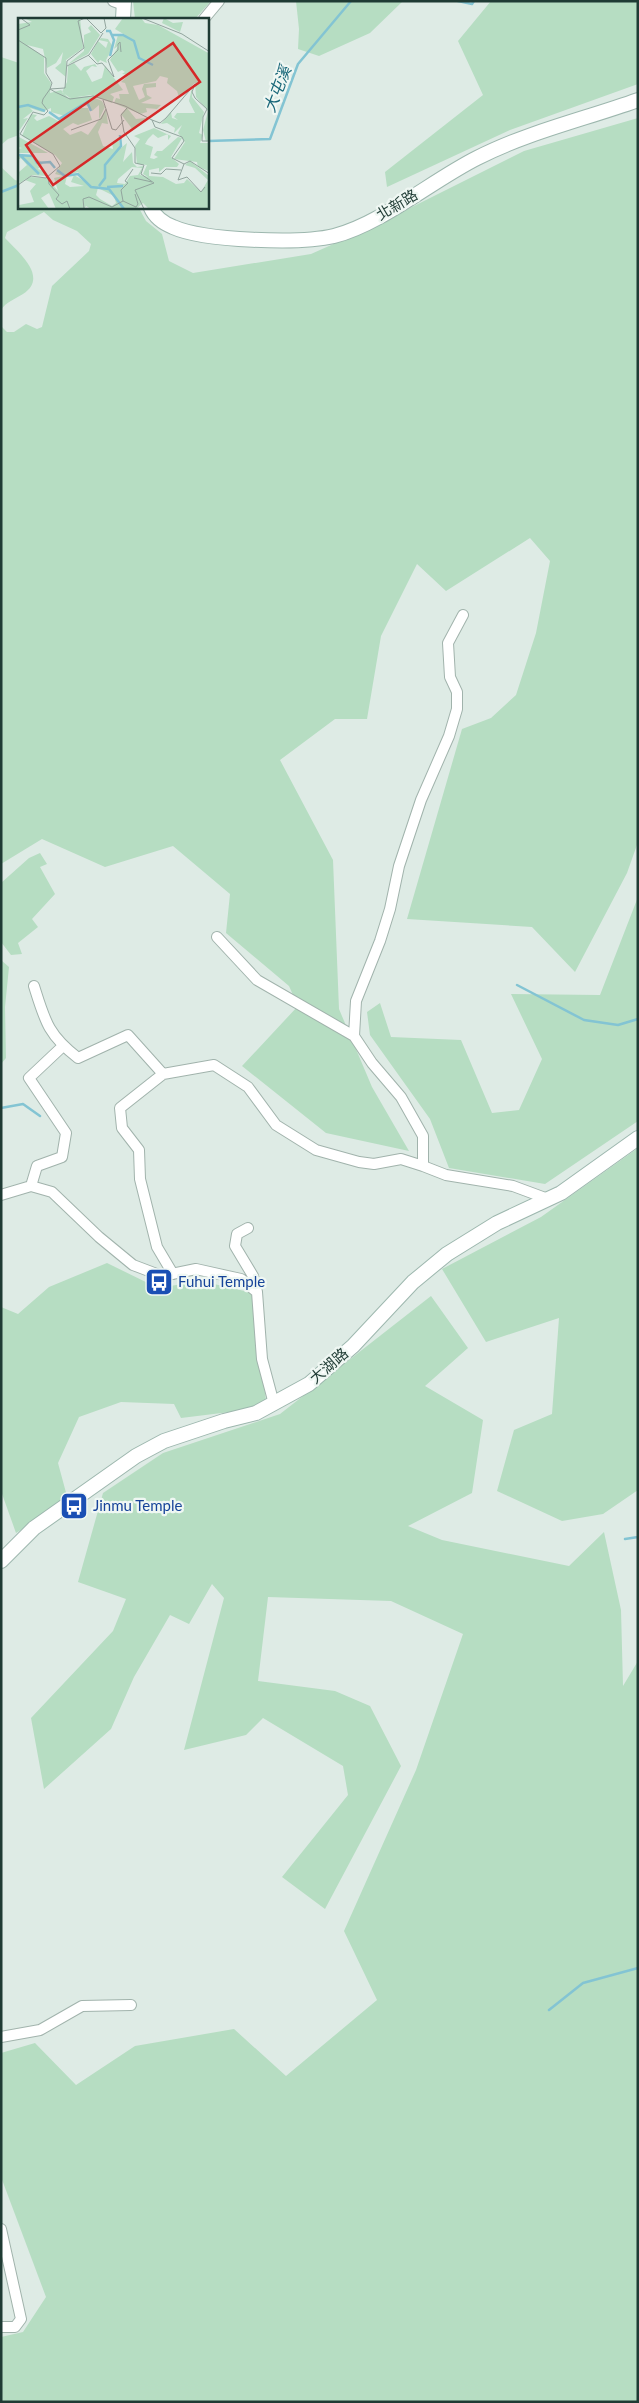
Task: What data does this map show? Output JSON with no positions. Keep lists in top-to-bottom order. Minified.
{"streets":{"street":["北新路","大湖路"]},"water":["大屯溪"],"places":{"bus stop":["Fuhui Temple","Jinmu Temple"]}}
